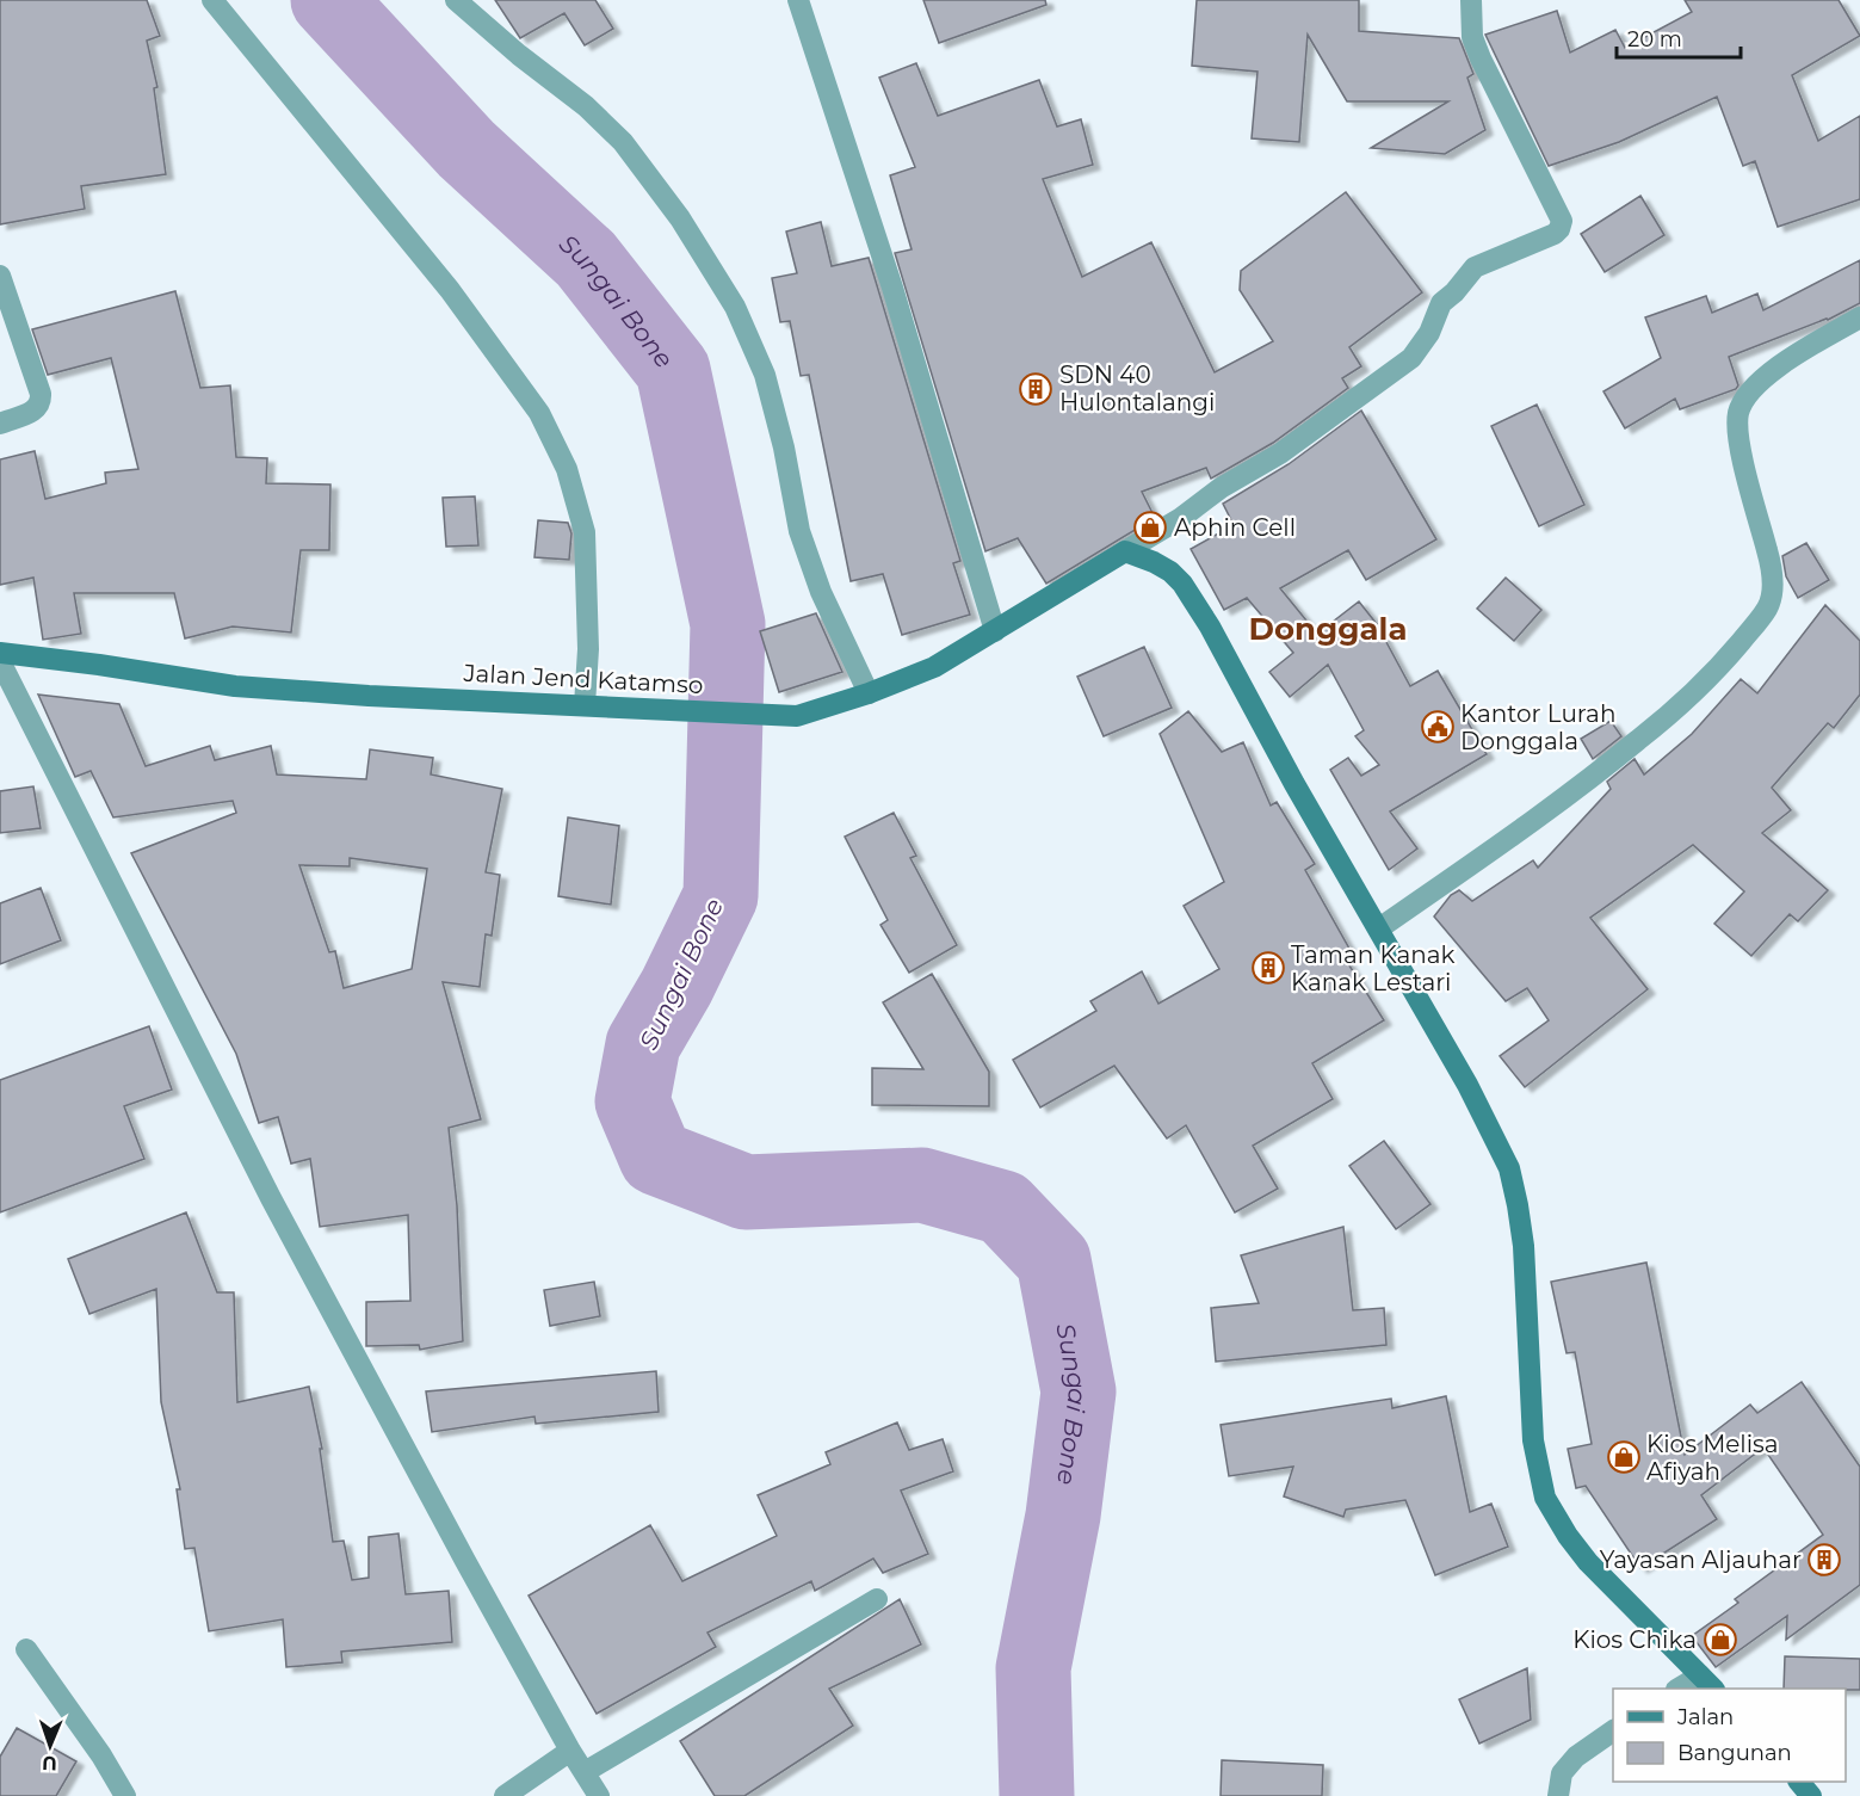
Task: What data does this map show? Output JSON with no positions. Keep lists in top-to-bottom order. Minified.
{"streets":{"street":["Jalan Jend Katamso"]},"districts":["Donggala"],"water":["Sungai Bone"],"places":{"building":["SDN 40 Hulontalangi","Taman Kanak Kanak Lestari","Yayasan Aljauhar"],"shop":["Aphin Cell","Kios Melisa Afiyah","Kios Chika"],"public building":["Kantor Lurah Donggala"]},"legend":["Jalan","Bangunan"],"scale_bar":"20 m","north":"bottom"}
